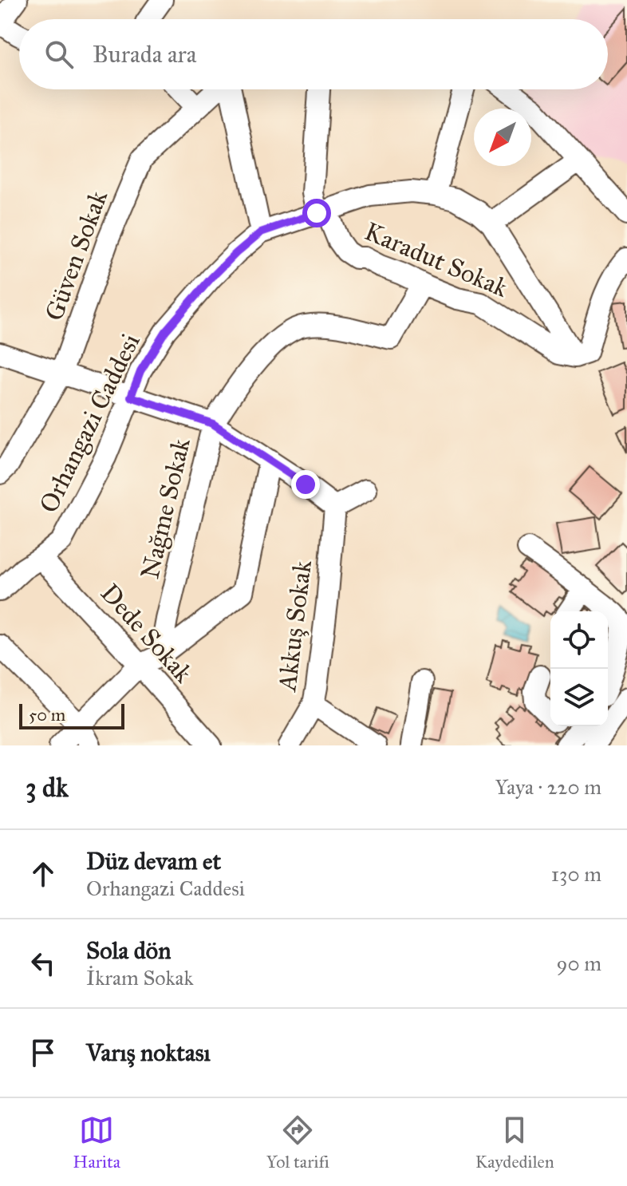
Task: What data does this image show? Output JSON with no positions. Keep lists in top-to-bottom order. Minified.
{"streets":{"street":["Güven Sokak","Karadut Sokak","Orhangazi Caddesi","Nağme Sokak","Akkuş Sokak","Dede Sokak"]},"crossings":[["Karadut Sokak","Orhangazi Caddesi"],["Karadut Sokak","Nağme Sokak"],["Orhangazi Caddesi","Dede Sokak"]],"scale_bar":"50 m","north":"bottom left","page":{"search":"Burada ara","scale":"50 m","heading":["3 dk","Yaya · 220 m"],"list":[["Düz devam et","Orhangazi Caddesi","130 m"],["Sola dön","İkram Sokak","90 m"],"Varış noktası"],"nav":["Harita","Yol tarifi","Kaydedilen"]}}
